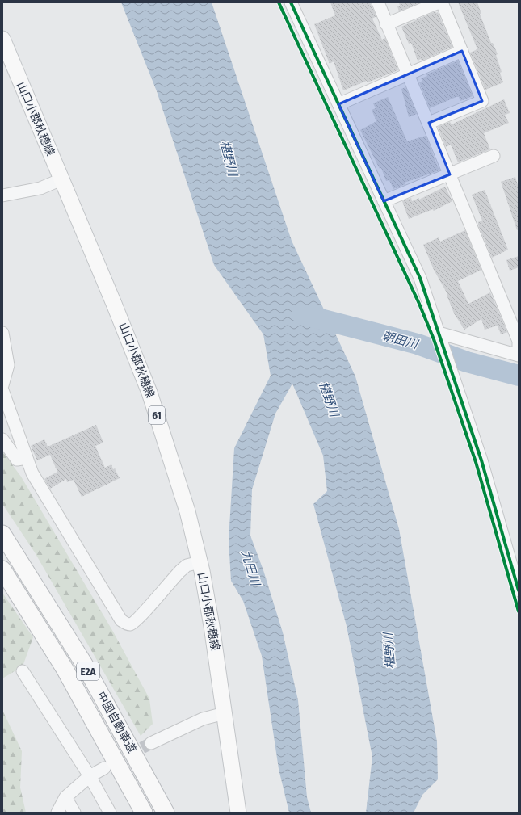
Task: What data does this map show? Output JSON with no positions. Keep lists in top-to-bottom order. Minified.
{"streets":{"highway":["E2A","中国自動車道"],"main road":["山口小郡秋穂線","61"]},"water":["椹野川","朝田川","九田川"]}
